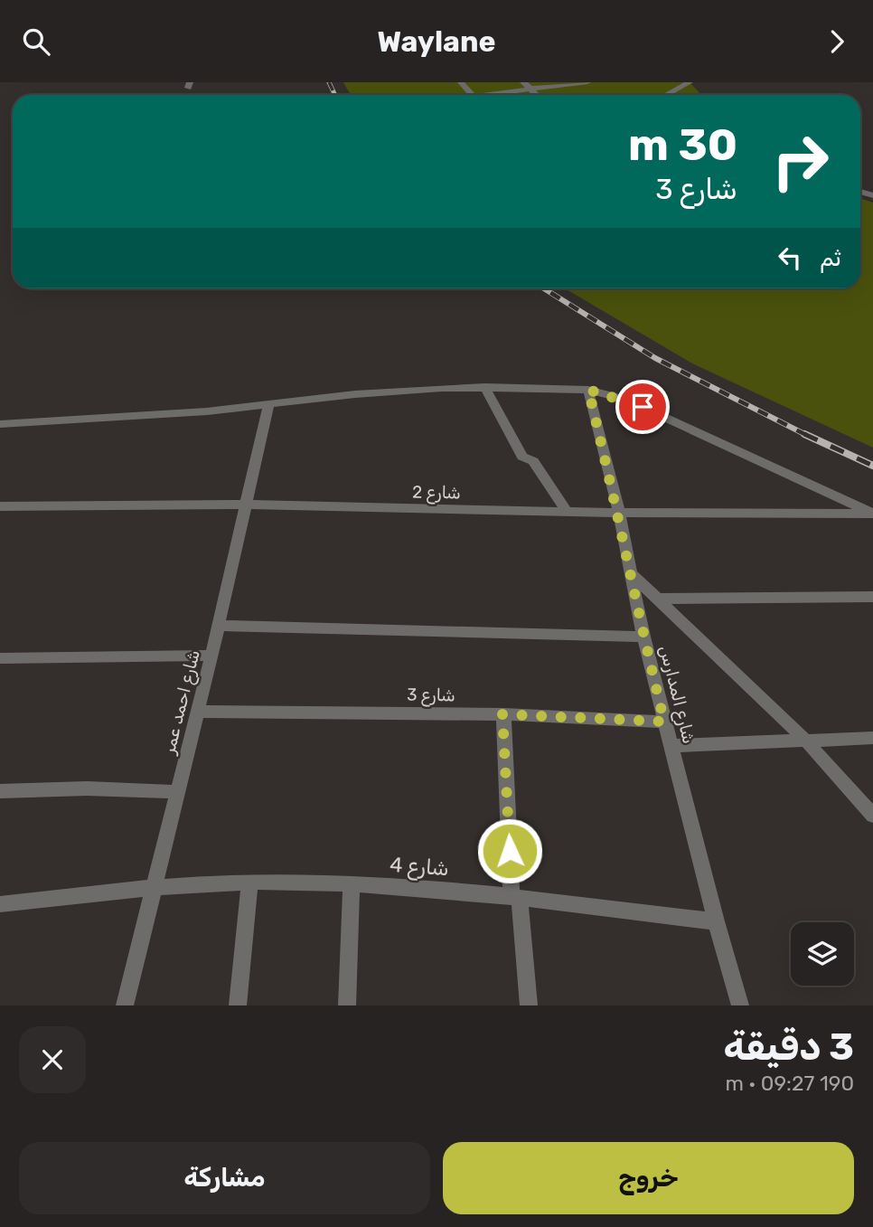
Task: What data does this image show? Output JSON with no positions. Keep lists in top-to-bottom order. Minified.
{"streets":{"street":["شارع 2","شارع 3","شارع المدارس","شارع احمد عمر","شارع 4"]},"crossings":[["شارع 2","شارع المدارس"],["شارع 2","شارع احمد عمر"],["شارع 3","شارع المدارس"],["شارع 3","شارع احمد عمر"],["شارع المدارس","شارع 4"],["شارع احمد عمر","شارع 4"]],"page":{"header":"Waylane","turn":["30 m","شارع 3"],"then":"ثم","heading":["3 دقيقة","190 m · 09:27"],"buttons":["خروج","مشاركة"]}}
